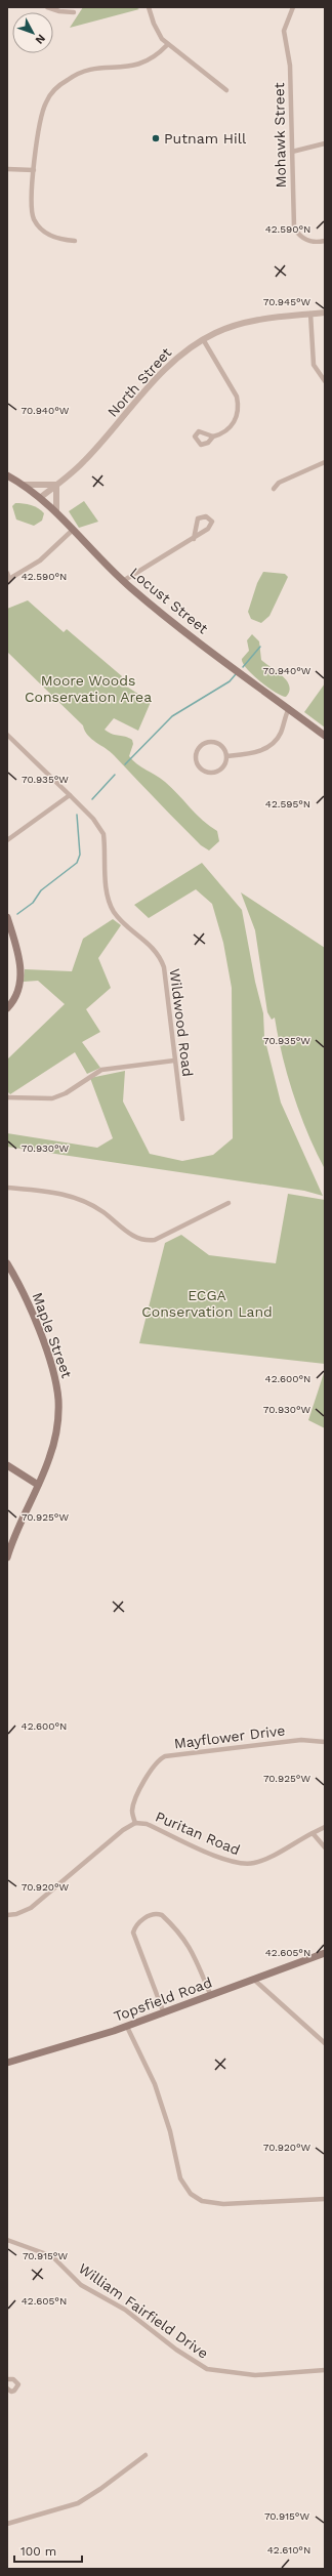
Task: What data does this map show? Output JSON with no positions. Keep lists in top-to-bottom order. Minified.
{"streets":{"main road":["Locust Street","Maple Street","Topsfield Road"],"street":["Mohawk Street","North Street","Wildwood Road","Mayflower Drive","Puritan Road","William Fairfield Drive"]},"crossings":[["North Street","Locust Street"],["Mayflower Drive","Puritan Road"]],"parks":["Moore Woods Conservation Area","ECGA Conservation Land"],"places":["Putnam Hill"],"scale_bar":"100 m","north":"bottom right","coordinates":["42.590°N","70.945°W","70.940°W","70.935°W","42.595°N","70.930°W","42.600°N","70.925°W","70.920°W","42.605°N","70.915°W","42.610°N"]}
